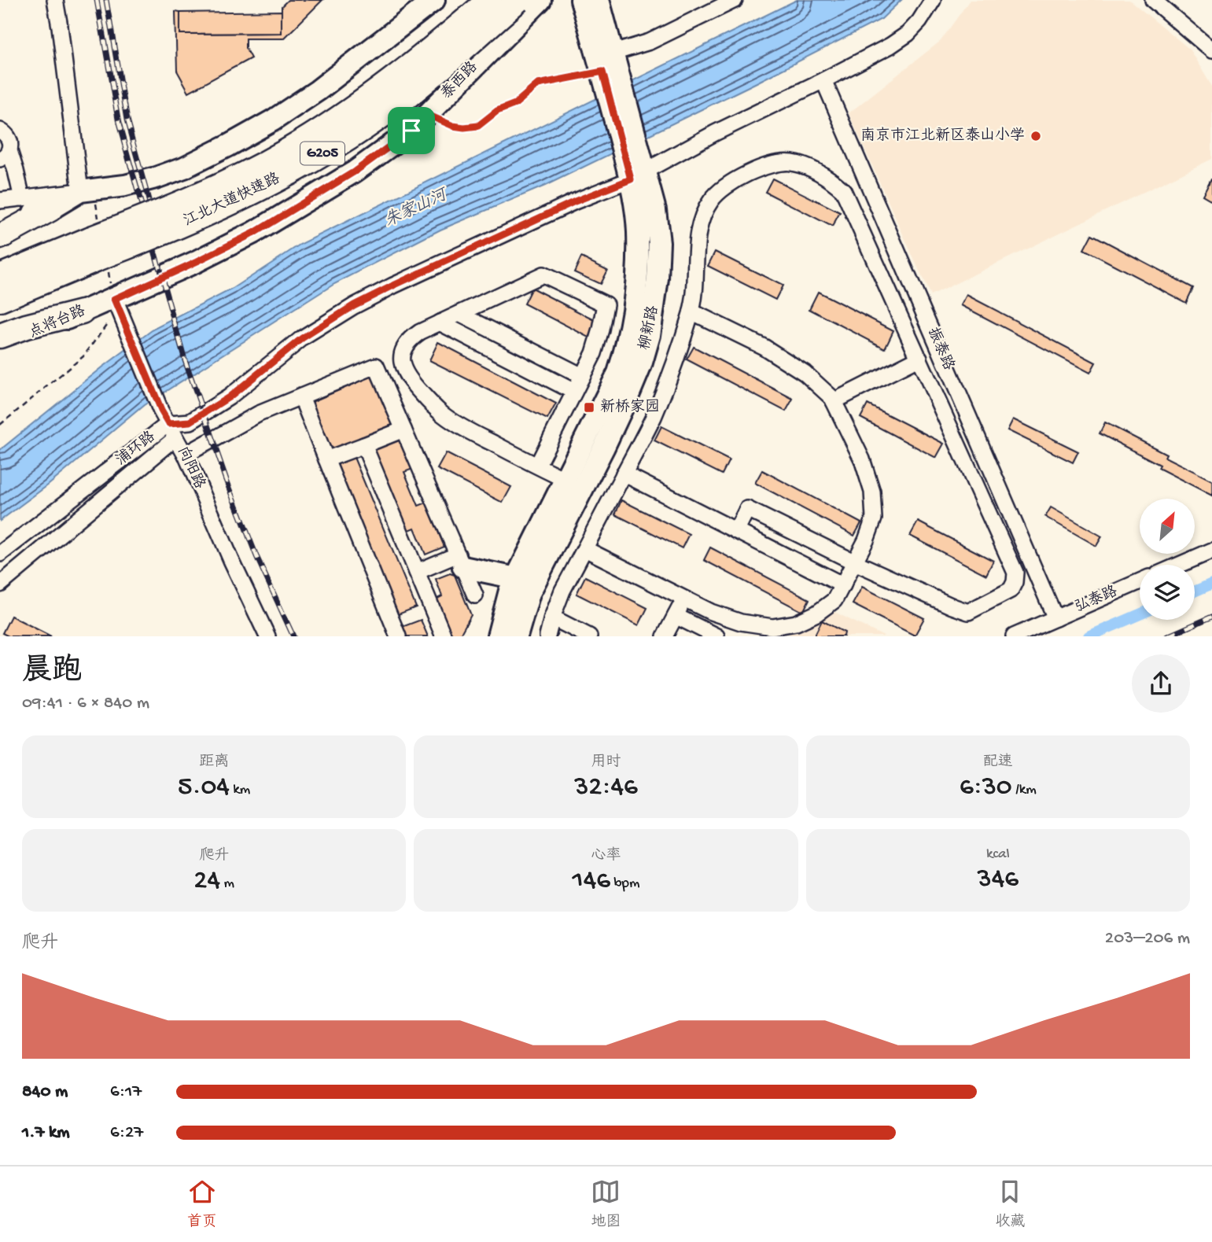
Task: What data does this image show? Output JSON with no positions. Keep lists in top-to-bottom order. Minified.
{"streets":{"highway":["G205","江北大道快速路"],"main road":["泰西路","点将台路","柳新路"],"street":["振泰路","浦环路","向阳路","弘泰路"]},"crossings":[["泰西路","点将台路"],["泰西路","向阳路"],["点将台路","向阳路"],["柳新路","浦环路"],["振泰路","浦环路"],["振泰路","弘泰路"],["浦环路","向阳路"]],"water":["朱家山河"],"places":{"other":["南京市江北新区泰山小学"],"transit":["新桥家园"]},"north":"top right","page":{"heading":["晨跑","09:41 · 6 × 840 m"],"stats":[["距离","5.04 km"],["用时","32:46"],["配速","6:30 /km"],["爬升","24 m"],["心率","146 bpm"],["kcal","346"]],"chart":["爬升","203–206 m"],"list":[{"name":"840 m","note":"6:17"},{"name":"1.7 km","note":"6:27"}],"tabs":["首页","地图","收藏"]}}
